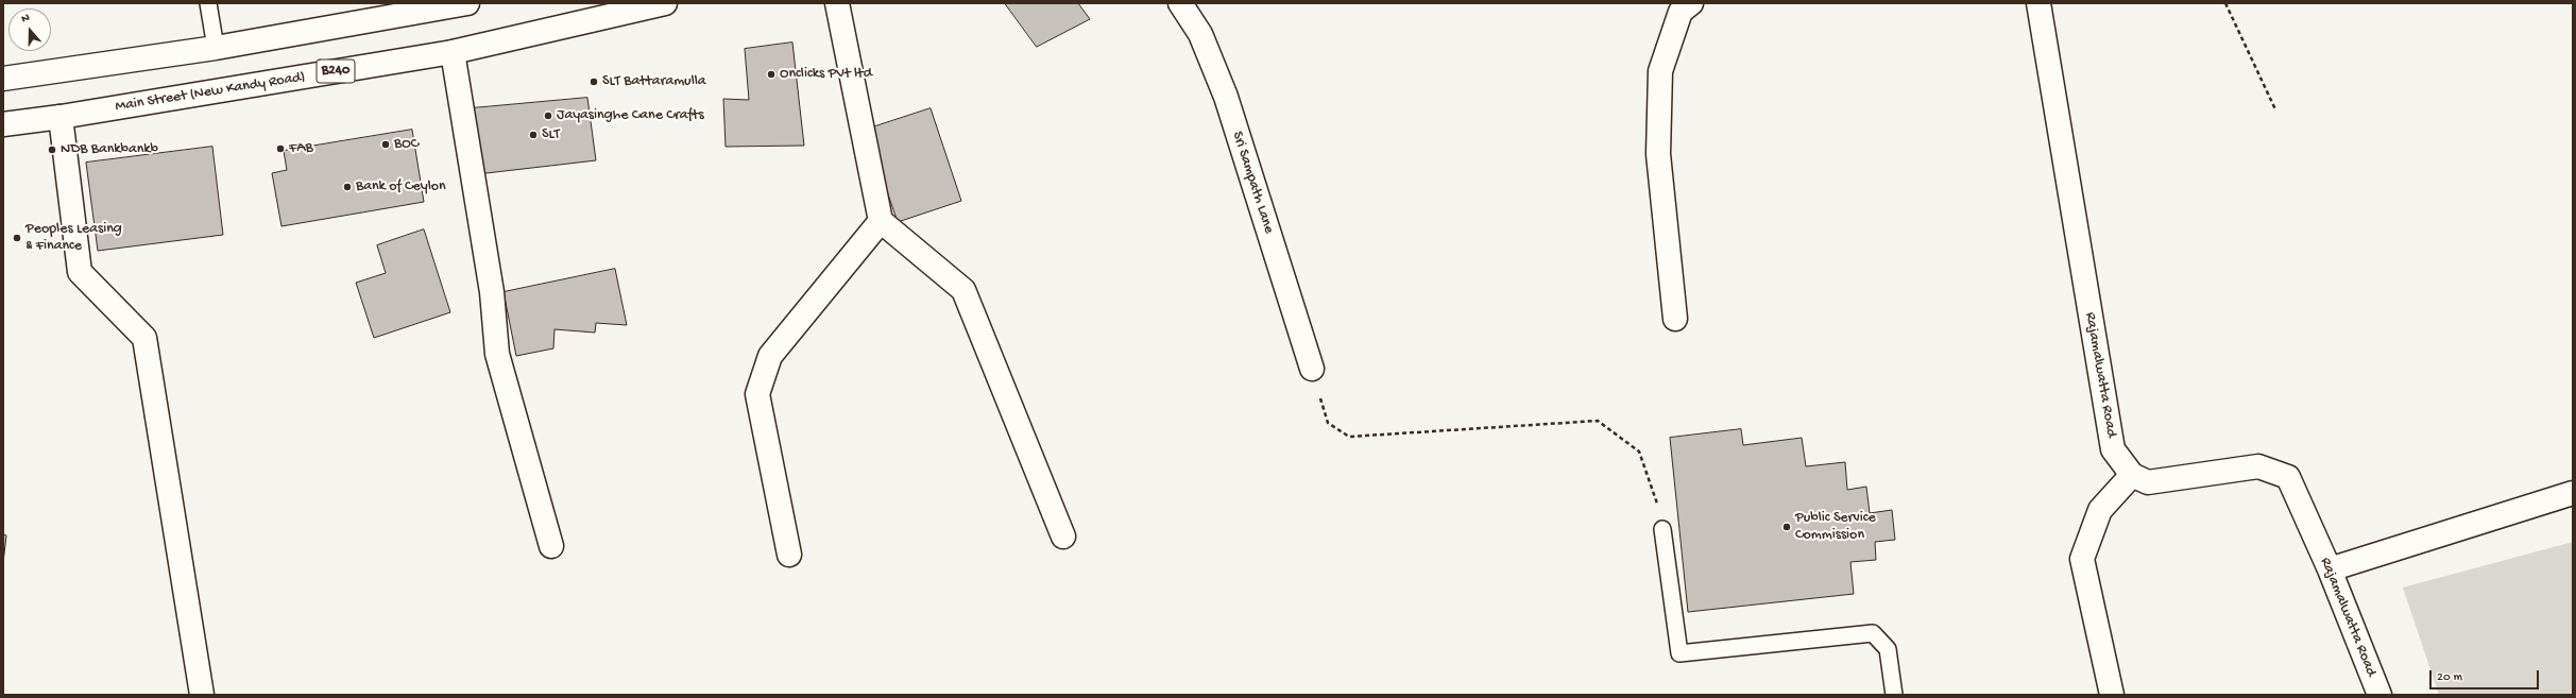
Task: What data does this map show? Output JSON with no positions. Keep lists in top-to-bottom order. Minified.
{"streets":{"street":["B240","Main Street (New Kandy Road)","Sri Sampath Lane","Rajamalwatta Road"]},"places":["Onclicks PVt ltd","SLT Battaramulla","Jayasinghe Cane Crafts","SLT","BOC","FAB","NDB Bankbankb","Bank of Ceylon","Peoples Leasing & Finance","Public Service Commission"],"scale_bar":"20 m","north":"top"}
